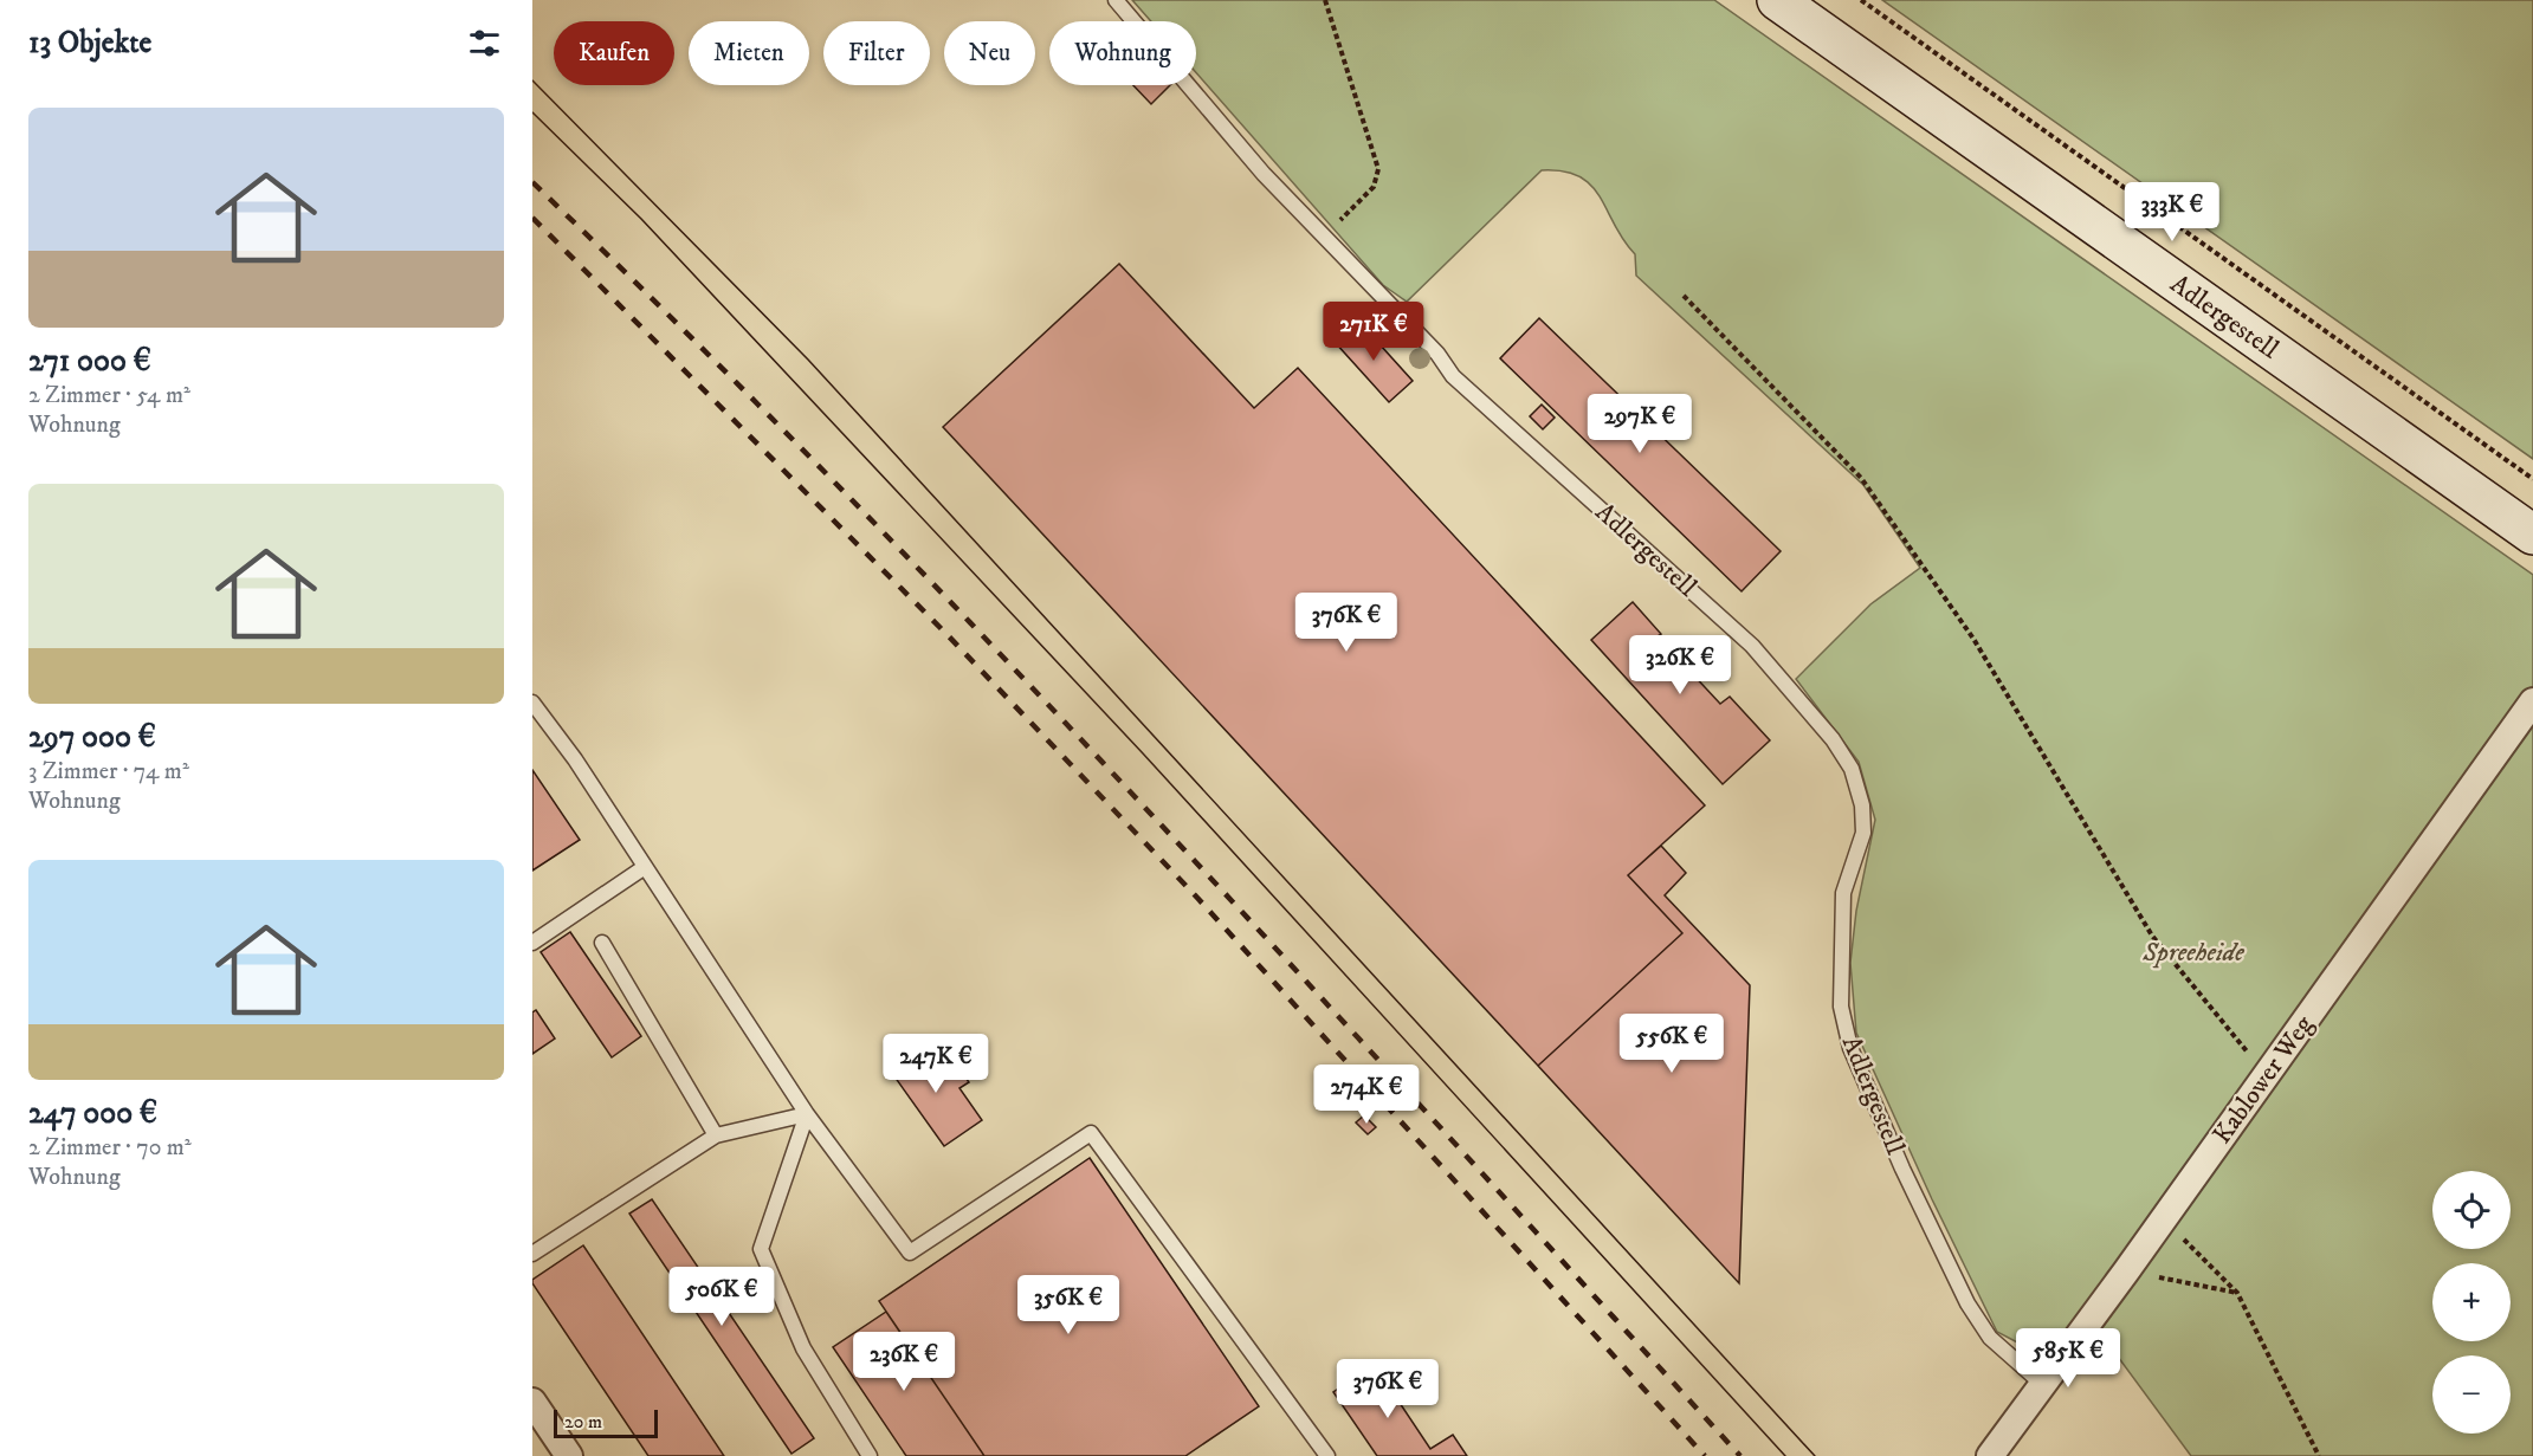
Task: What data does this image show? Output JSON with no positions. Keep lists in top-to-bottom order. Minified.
{"streets":{"main road":["Adlergestell"],"street":["Kablower Weg"]},"crossings":[["Adlergestell","Kablower Weg"]],"parks":["Spreeheide"],"scale_bar":"20 m","page":{"heading":"13 Objekte","chip":["Kaufen","Mieten","Filter","Neu","Wohnung"],"list":[{"name":"271 000 €","note":"2 Zimmer · 54 m² · Wohnung"},{"name":"297 000 €","note":"3 Zimmer · 74 m² · Wohnung"},{"name":"247 000 €","note":"2 Zimmer · 70 m² · Wohnung"}],"price":["333K €","271K €","297K €","376K €","326K €","556K €","247K €","274K €","506K €","356K €","585K €","236K €","376K €"],"map_buttons":["+","−"],"scale":"20 m"}}
